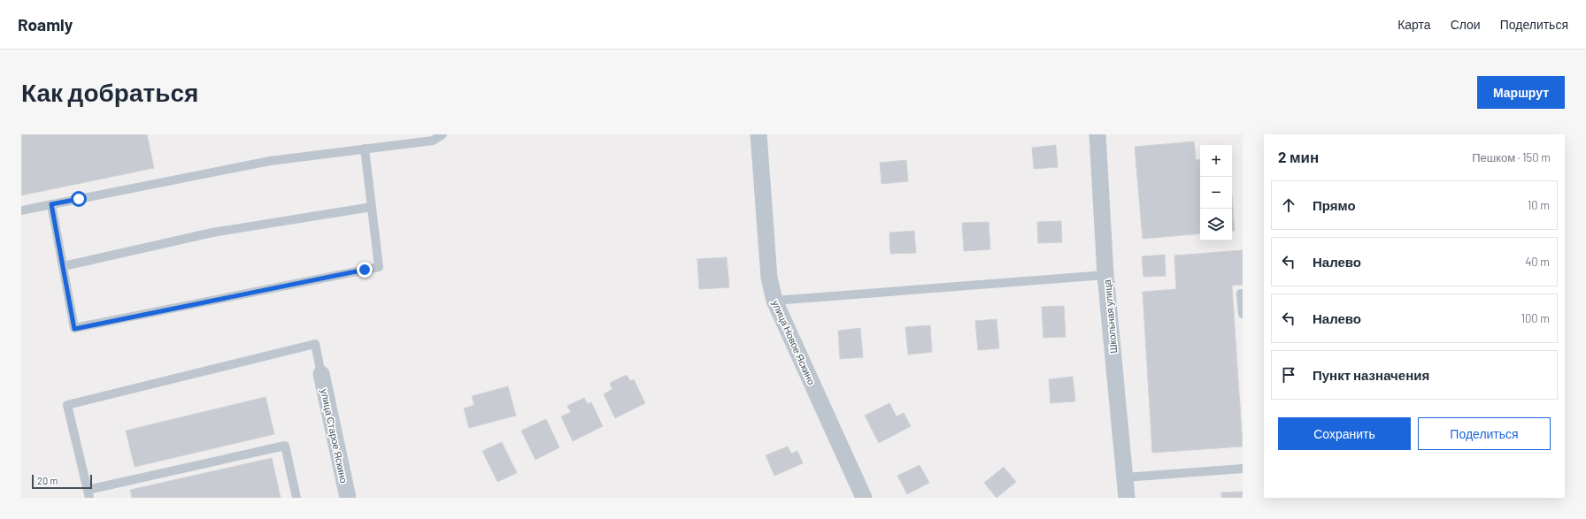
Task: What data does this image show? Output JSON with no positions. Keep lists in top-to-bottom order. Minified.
{"streets":{"street":["Школьная улица","улица Новое Яскино","улица Старое Яскино"]},"scale_bar":"20 m","page":{"header":"Roamly","nav":["Карта","Слои","Поделиться"],"buttons":["Маршрут",["Сохранить","Поделиться"]],"title":"Как добраться","heading":["2 мин","Пешком · 150 m"],"map_buttons":["+","−"],"list":[["Прямо","10 m"],["Налево","40 m"],["Налево","100 m"],"Пункт назначения"],"scale":"20 m"}}
